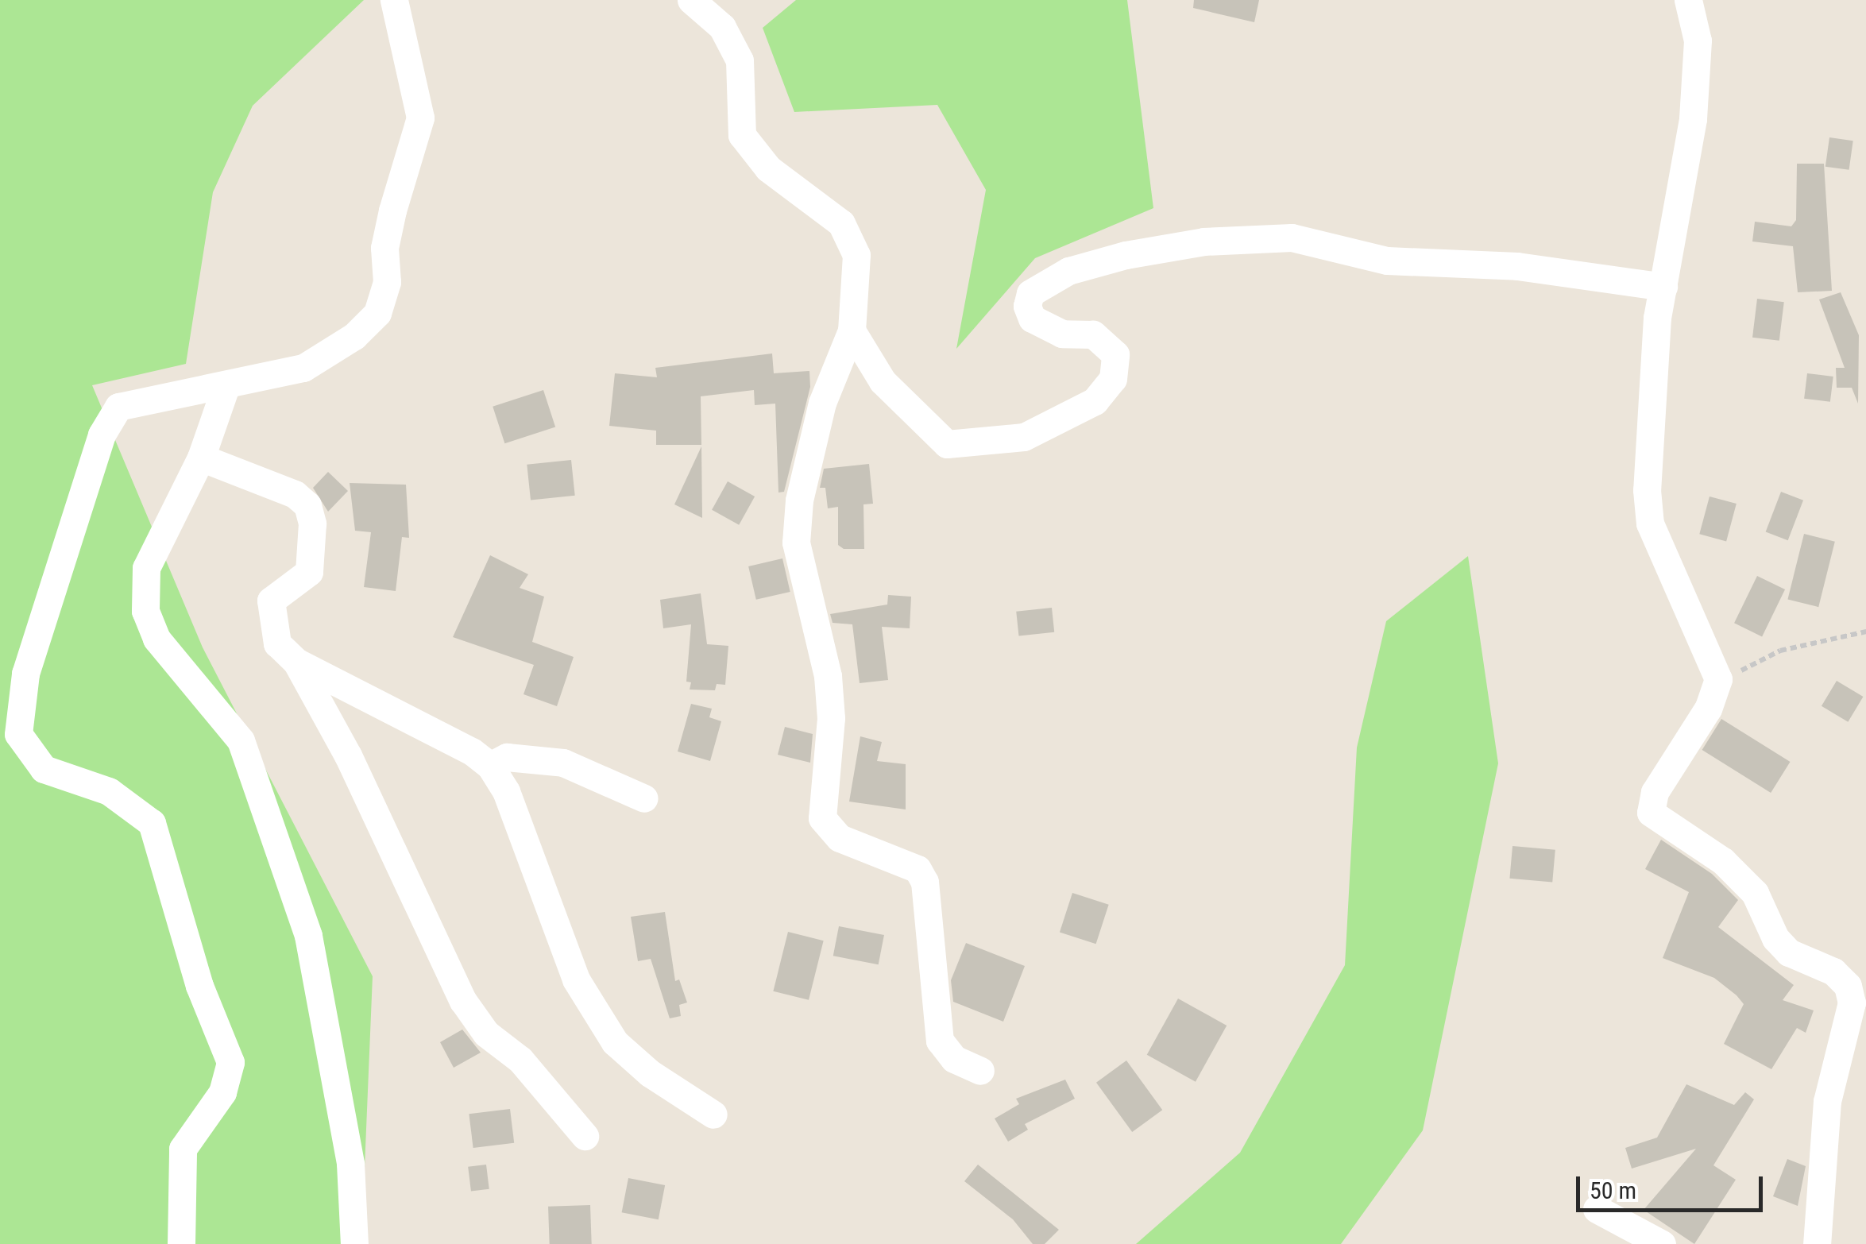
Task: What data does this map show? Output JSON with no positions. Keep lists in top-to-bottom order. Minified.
{"scale_bar":"50 m"}
